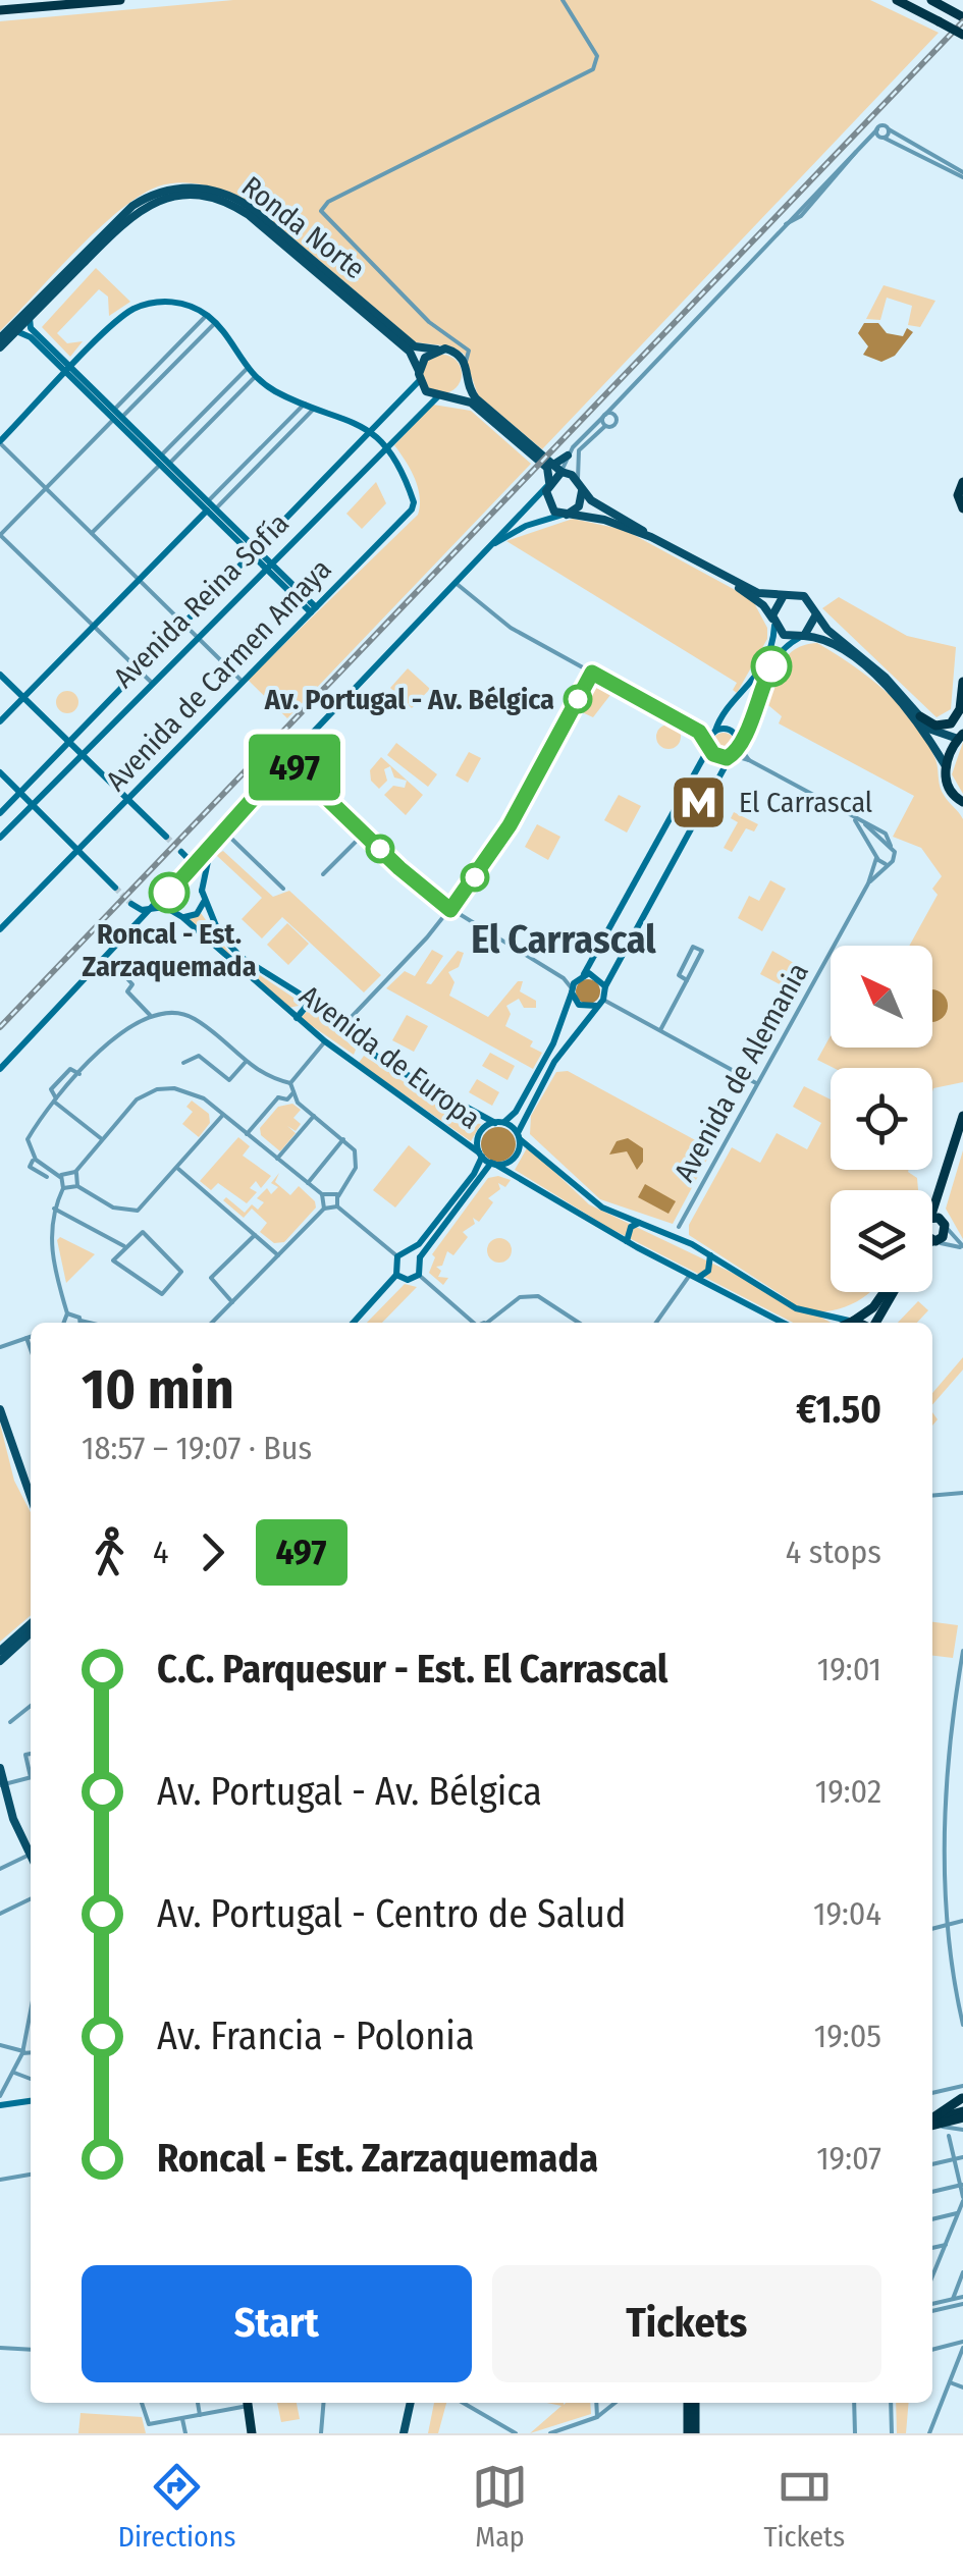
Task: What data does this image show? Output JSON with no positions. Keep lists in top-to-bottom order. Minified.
{"streets":{"main road":["Ronda Norte","Avenida Reina Sofía","Avenida de Carmen Amaya","Avenida de Europa"],"street":["Avenida de Alemania"]},"crossings":[["Ronda Norte","Avenida Reina Sofía"],["Avenida Reina Sofía","Avenida de Carmen Amaya"]],"districts":["El Carrascal"],"places":{"other":["Av. Portugal - Av. Bélgica","Roncal - Est. Zarzaquemada"],"metro station":["El Carrascal"]},"lines":["bus line 497"],"north":"top left","page":{"on_map":"497","heading":["10 min","18:57 – 19:07 · Bus","€1.50"],"legs":["4","497","4 stops"],"list":[{"name":"C.C. Parquesur - Est. El Carrascal","value":"19:01"},{"name":"Av. Portugal - Av. Bélgica","value":"19:02"},{"name":"Av. Portugal - Centro de Salud","value":"19:04"},{"name":"Av. Francia - Polonia","value":"19:05"},{"name":"Roncal - Est. Zarzaquemada","value":"19:07"}],"buttons":["Start","Tickets"],"tabs":["Directions","Map","Tickets"]}}
